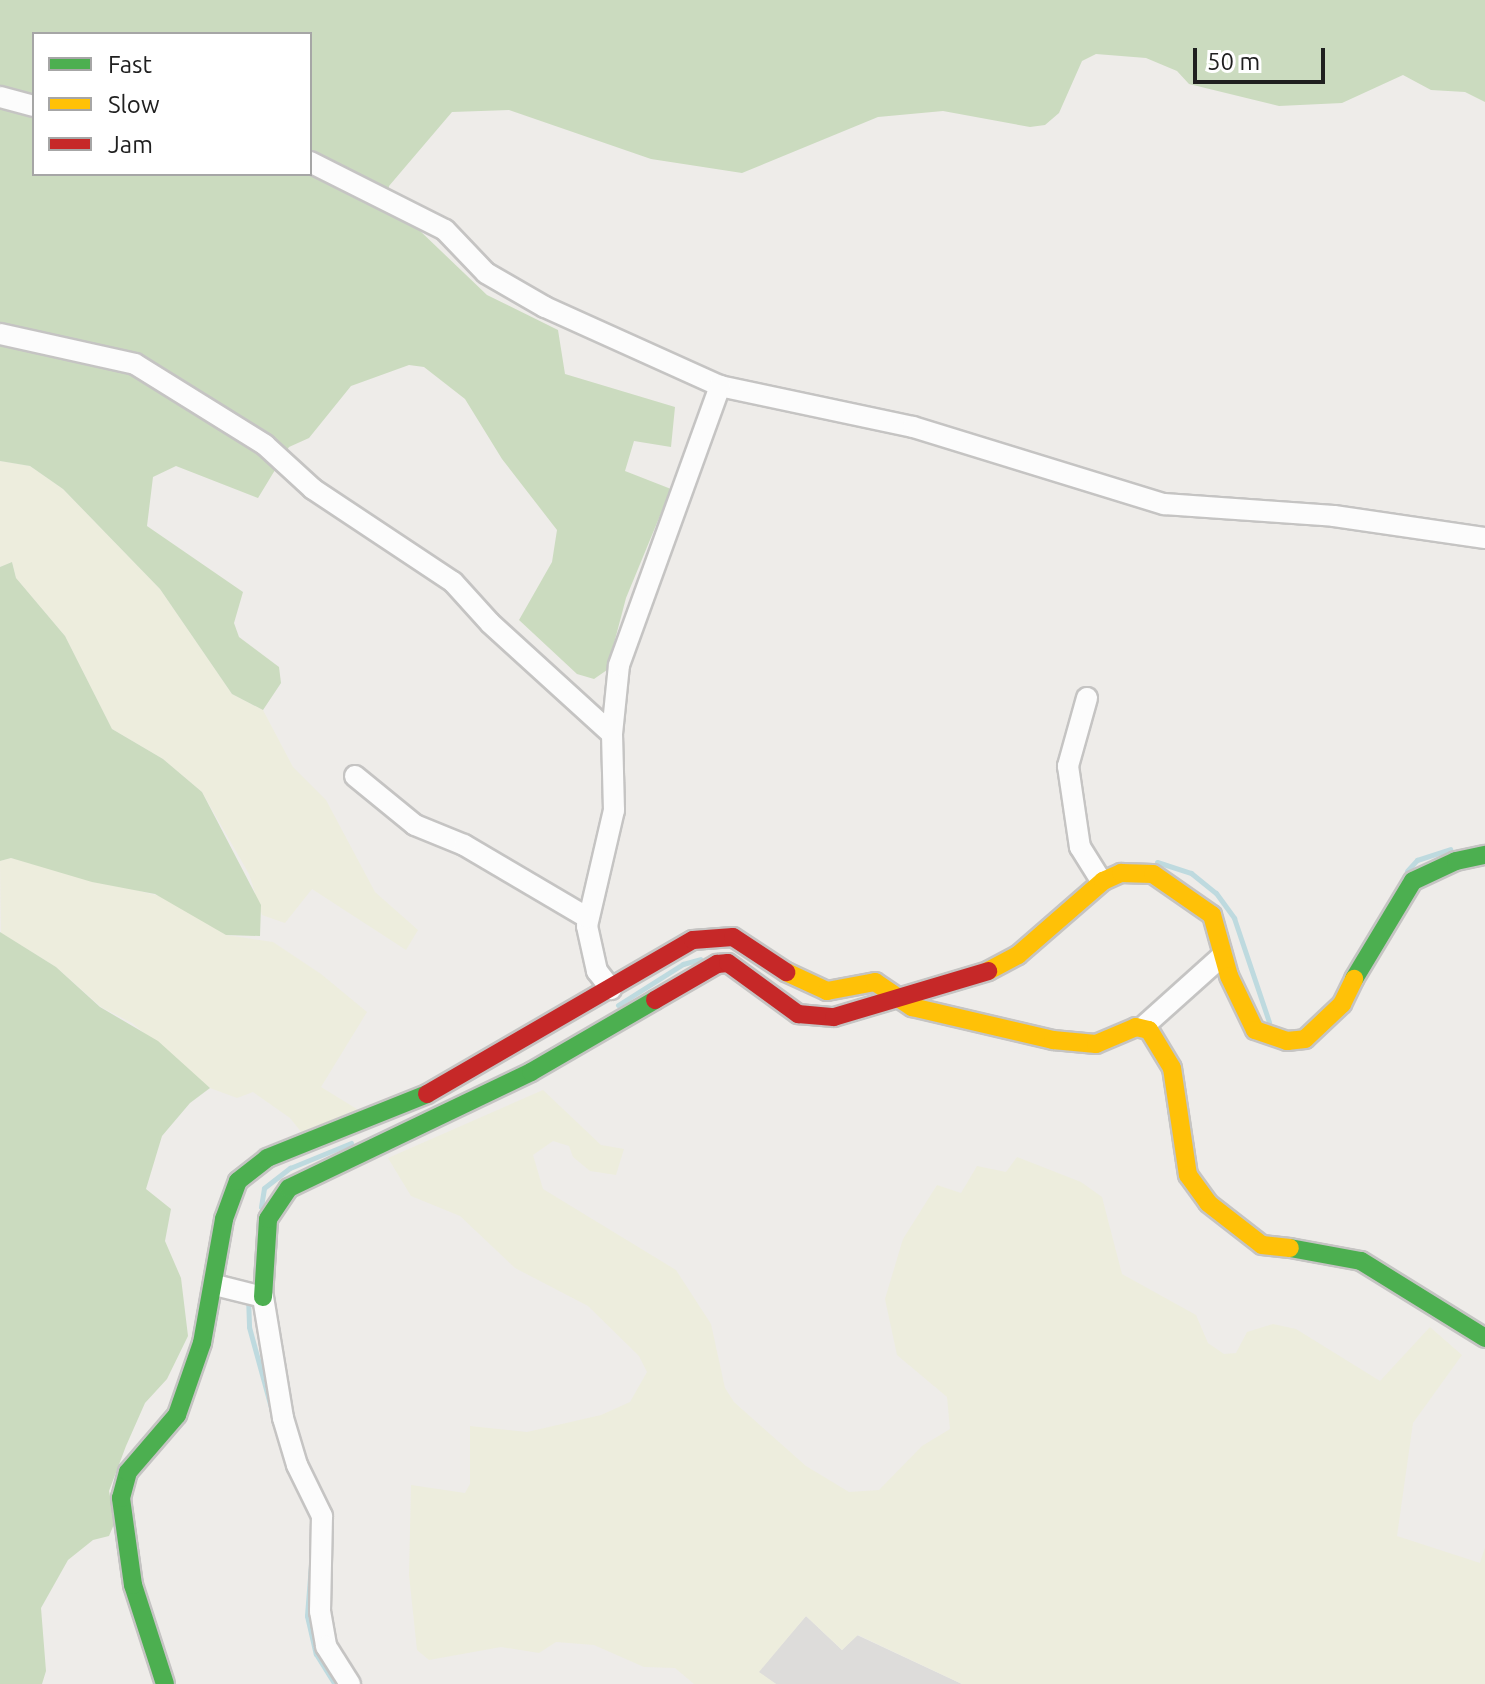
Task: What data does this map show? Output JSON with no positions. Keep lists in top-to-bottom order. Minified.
{"legend":["Fast","Slow","Jam"],"scale_bar":"50 m"}
